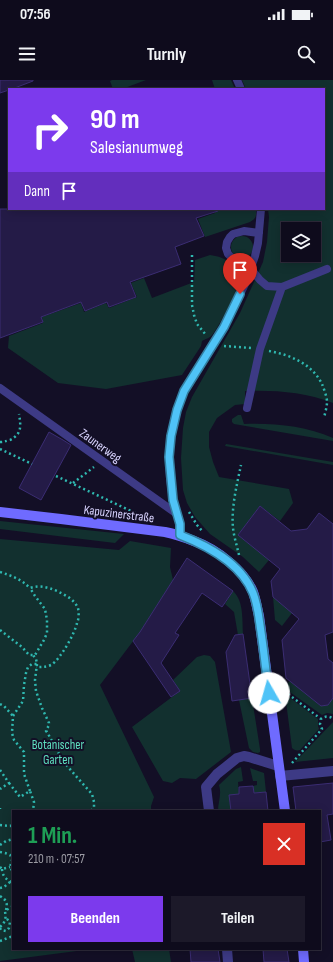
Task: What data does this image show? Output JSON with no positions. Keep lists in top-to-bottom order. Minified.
{"streets":{"street":["Kapuzinerstraße"],"lane":["Zaunerweg"]},"parks":["Botanischer Garten"],"page":{"status":"07:56","header":"Turnly","turn":["90 m","Salesianumweg"],"then":"Dann","heading":["1 Min.","210 m · 07:57"],"buttons":["Beenden","Teilen"]}}
